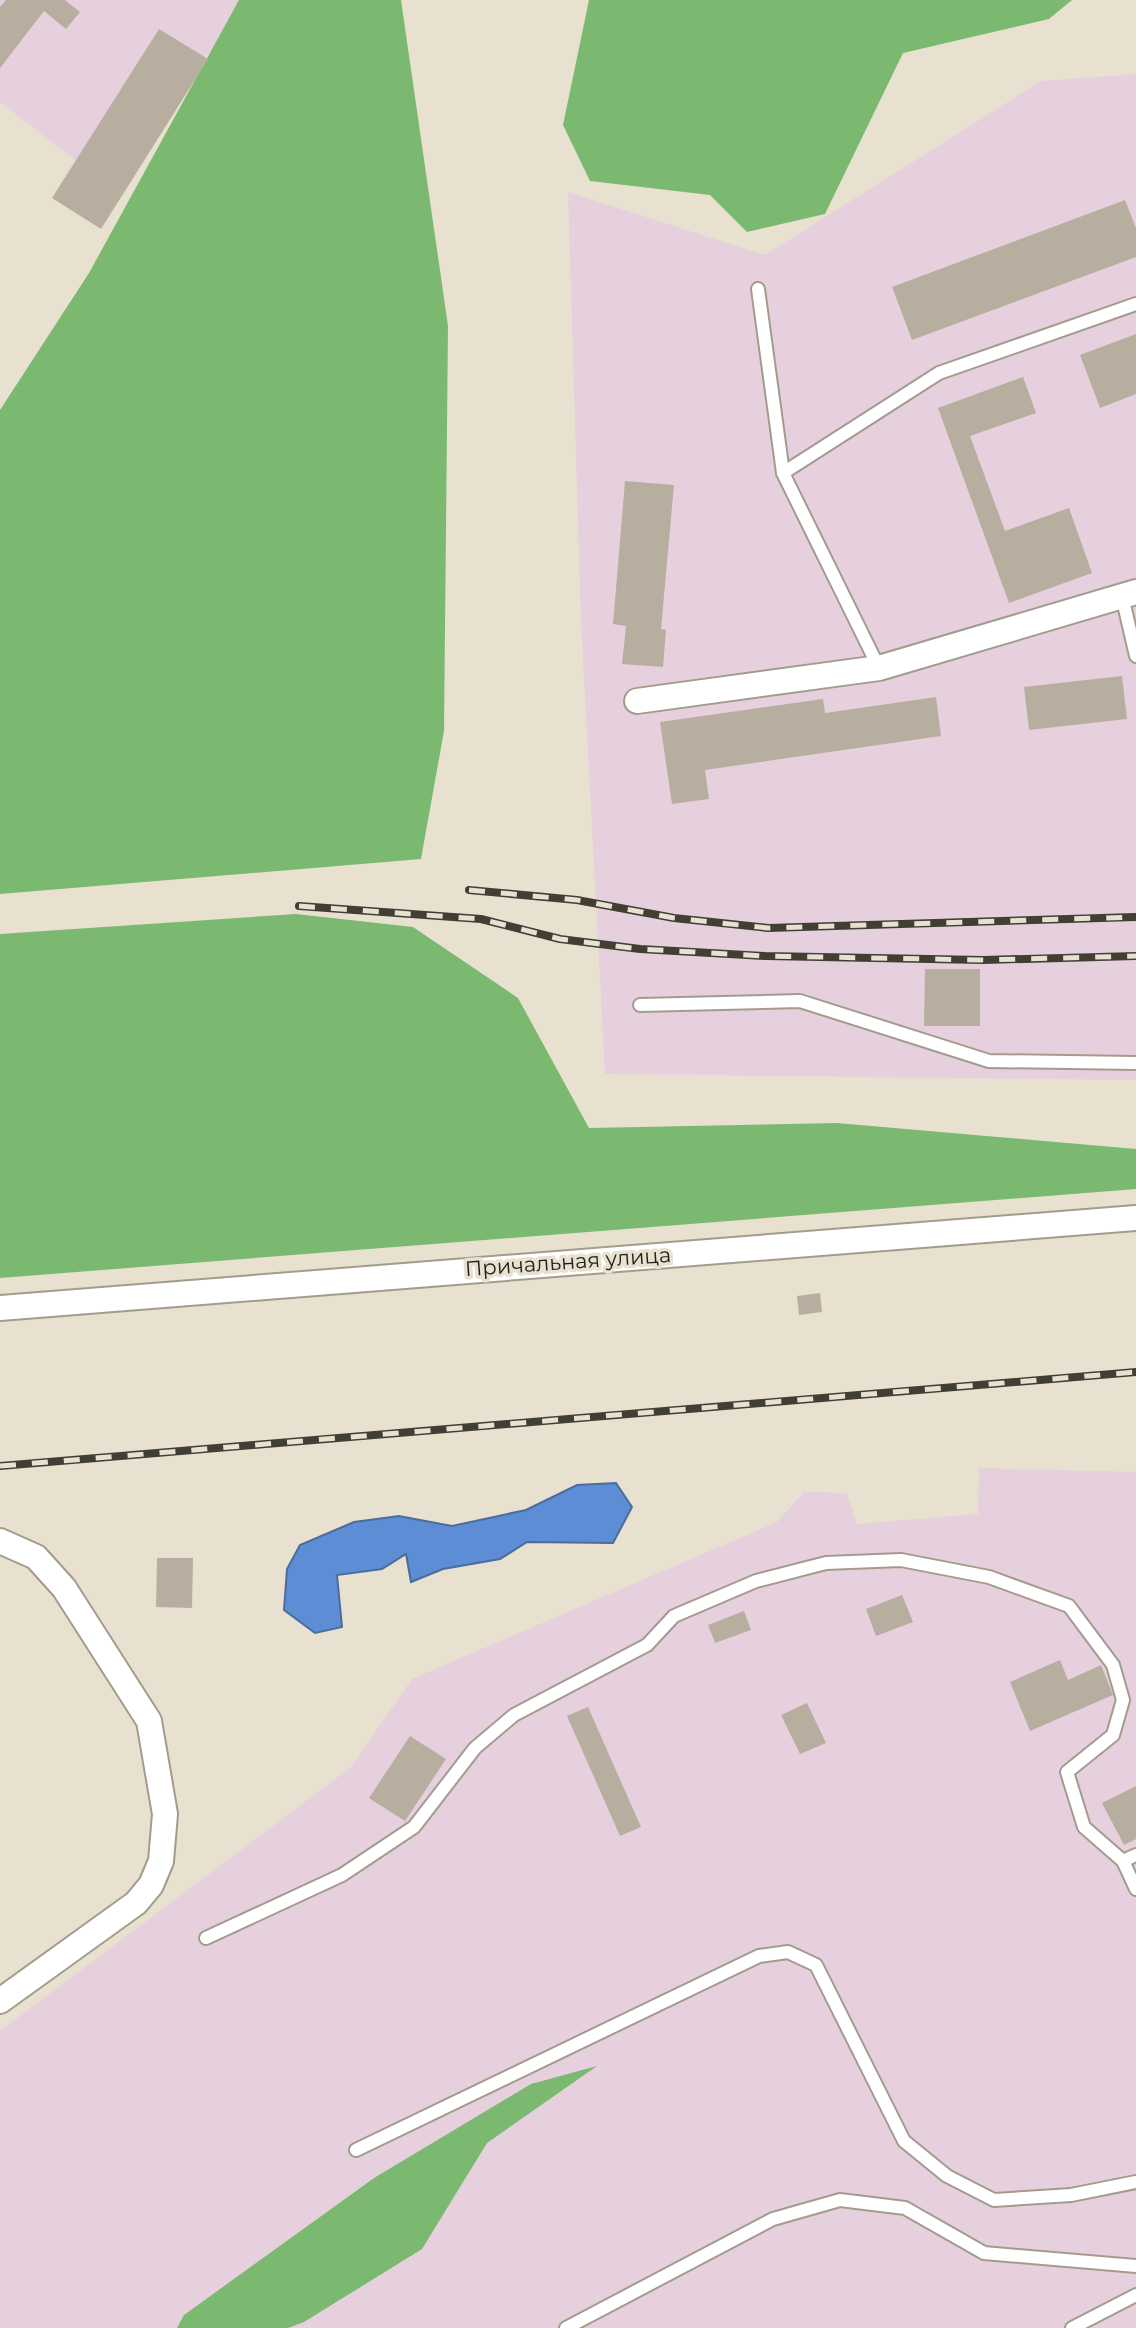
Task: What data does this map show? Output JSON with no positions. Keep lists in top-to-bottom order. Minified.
{"streets":{"street":["Причальная улица"]}}
